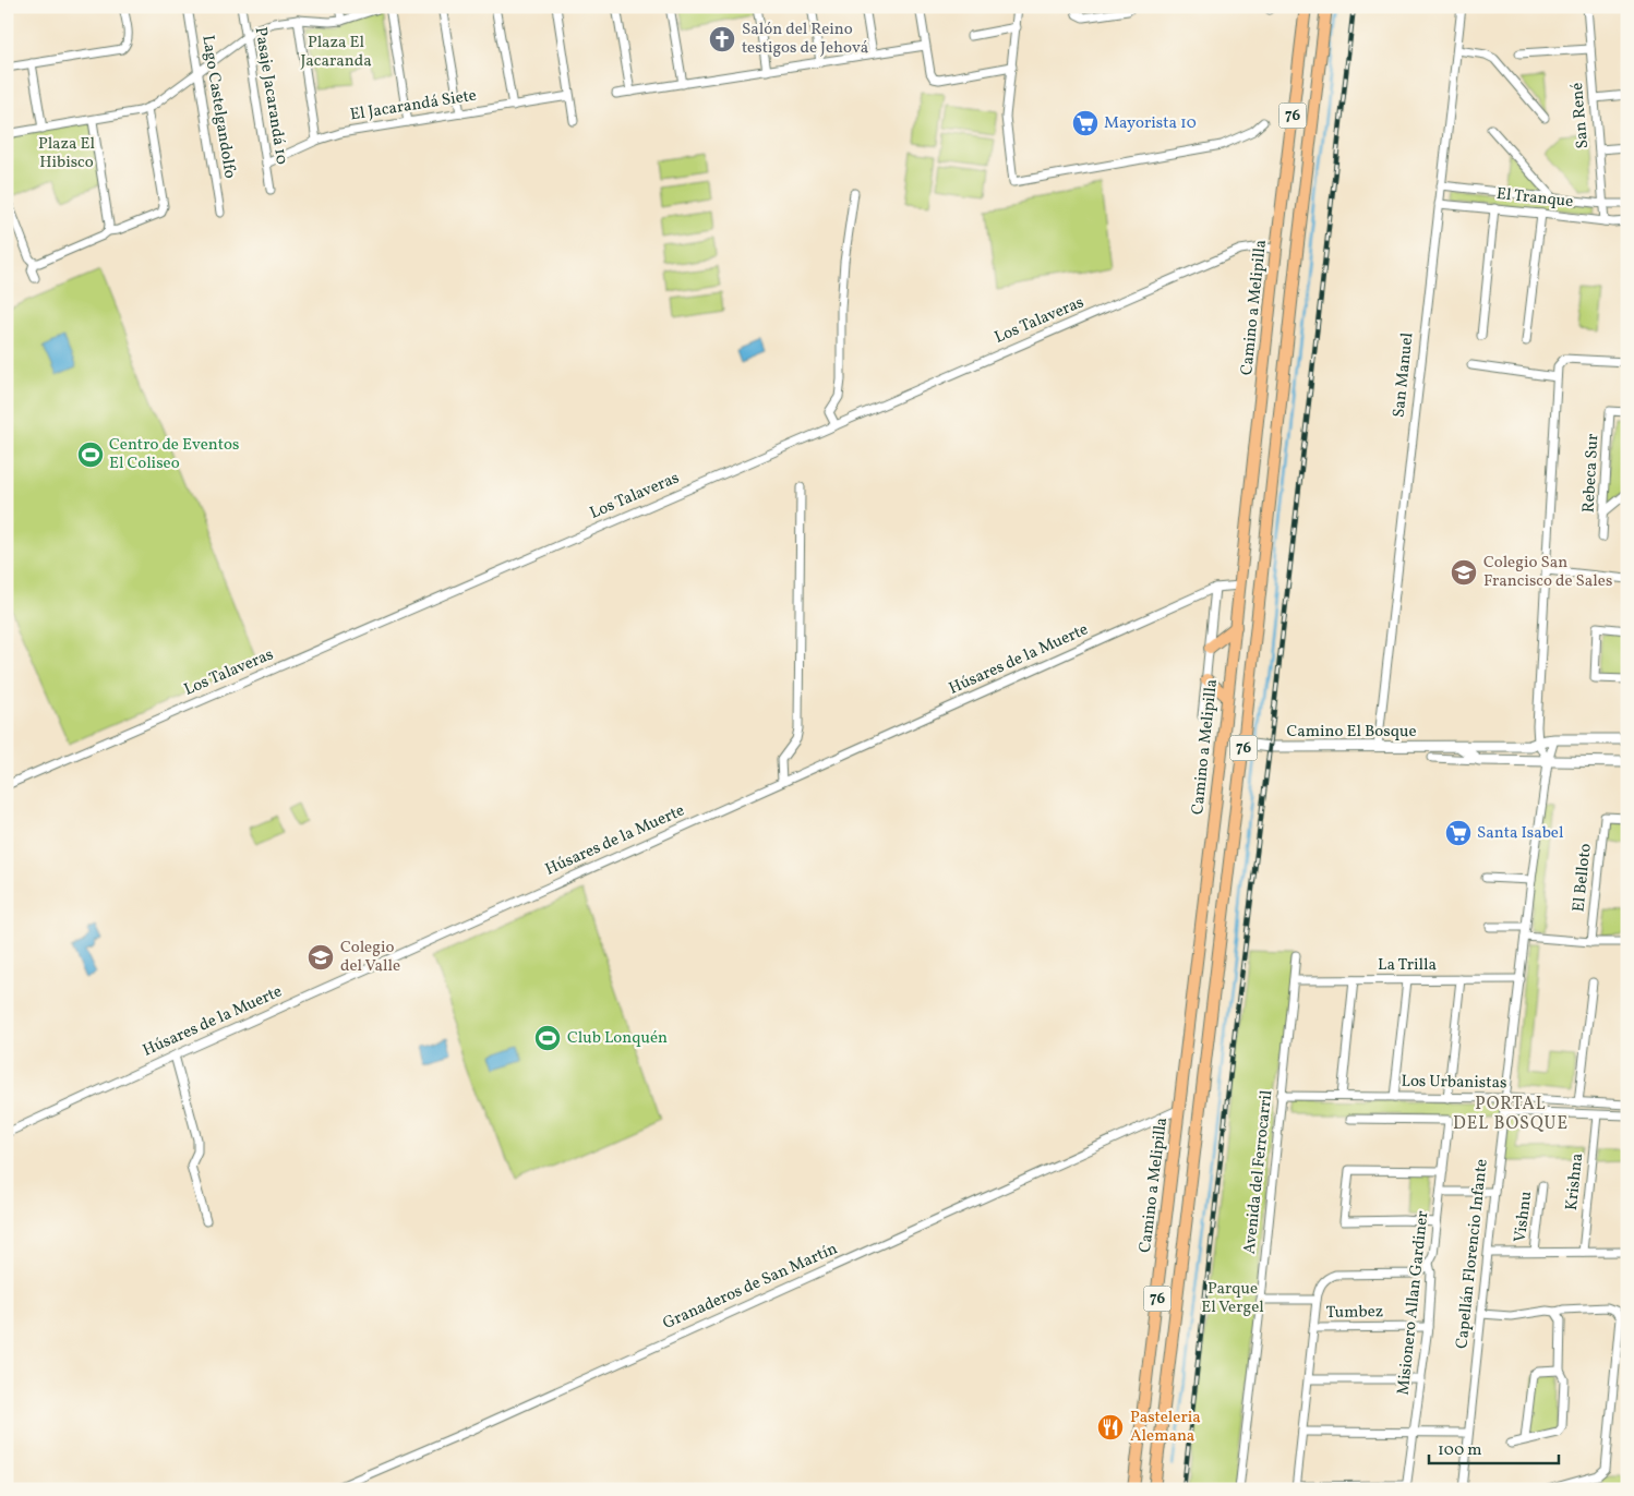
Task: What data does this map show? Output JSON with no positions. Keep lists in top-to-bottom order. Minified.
{"streets":{"main road":["76","Camino a Melipilla"],"street":["Pasaje Jacarandá 10","El Jacarandá Siete","Lago Castelgandolfo","San René","El Tranque","Los Talaveras","San Manuel","Rebeca Sur","Húsares de la Muerte","Camino El Bosque","El Belloto","La Trilla","Los Urbanistas","Avenida del Ferrocarril","Krishna","Vishnu","Capellán Florencio Infante","Granaderos de San Martín","Misionero Allan Gardiner","Tumbez"]},"crossings":[["Pasaje Jacarandá 10","El Jacarandá Siete"],["76","Camino El Bosque"],["San René","El Tranque"],["El Tranque","San Manuel"],["Camino a Melipilla","Los Talaveras"],["Camino a Melipilla","Húsares de la Muerte"],["Camino a Melipilla","Granaderos de San Martín"],["San Manuel","Camino El Bosque"],["Camino El Bosque","Capellán Florencio Infante"],["La Trilla","Avenida del Ferrocarril"],["La Trilla","Capellán Florencio Infante"],["Los Urbanistas","Avenida del Ferrocarril"],["Los Urbanistas","Krishna"],["Los Urbanistas","Capellán Florencio Infante"],["Misionero Allan Gardiner","Tumbez"]],"districts":["PORTAL DEL BOSQUE"],"parks":["Plaza El Jacaranda","Plaza El Hibisco","Parque El Vergel"],"places":{"church":["Salón del Reino testigos de Jehová"],"supermarket":["Mayorista 10","Santa Isabel"],"sports":["Centro de Eventos El Coliseo","Club Lonquén"],"school or university":["Colegio San Francisco de Sales","Colegio del Valle"],"restaurant":["Pasteleria Alemana"]},"scale_bar":"100 m"}
